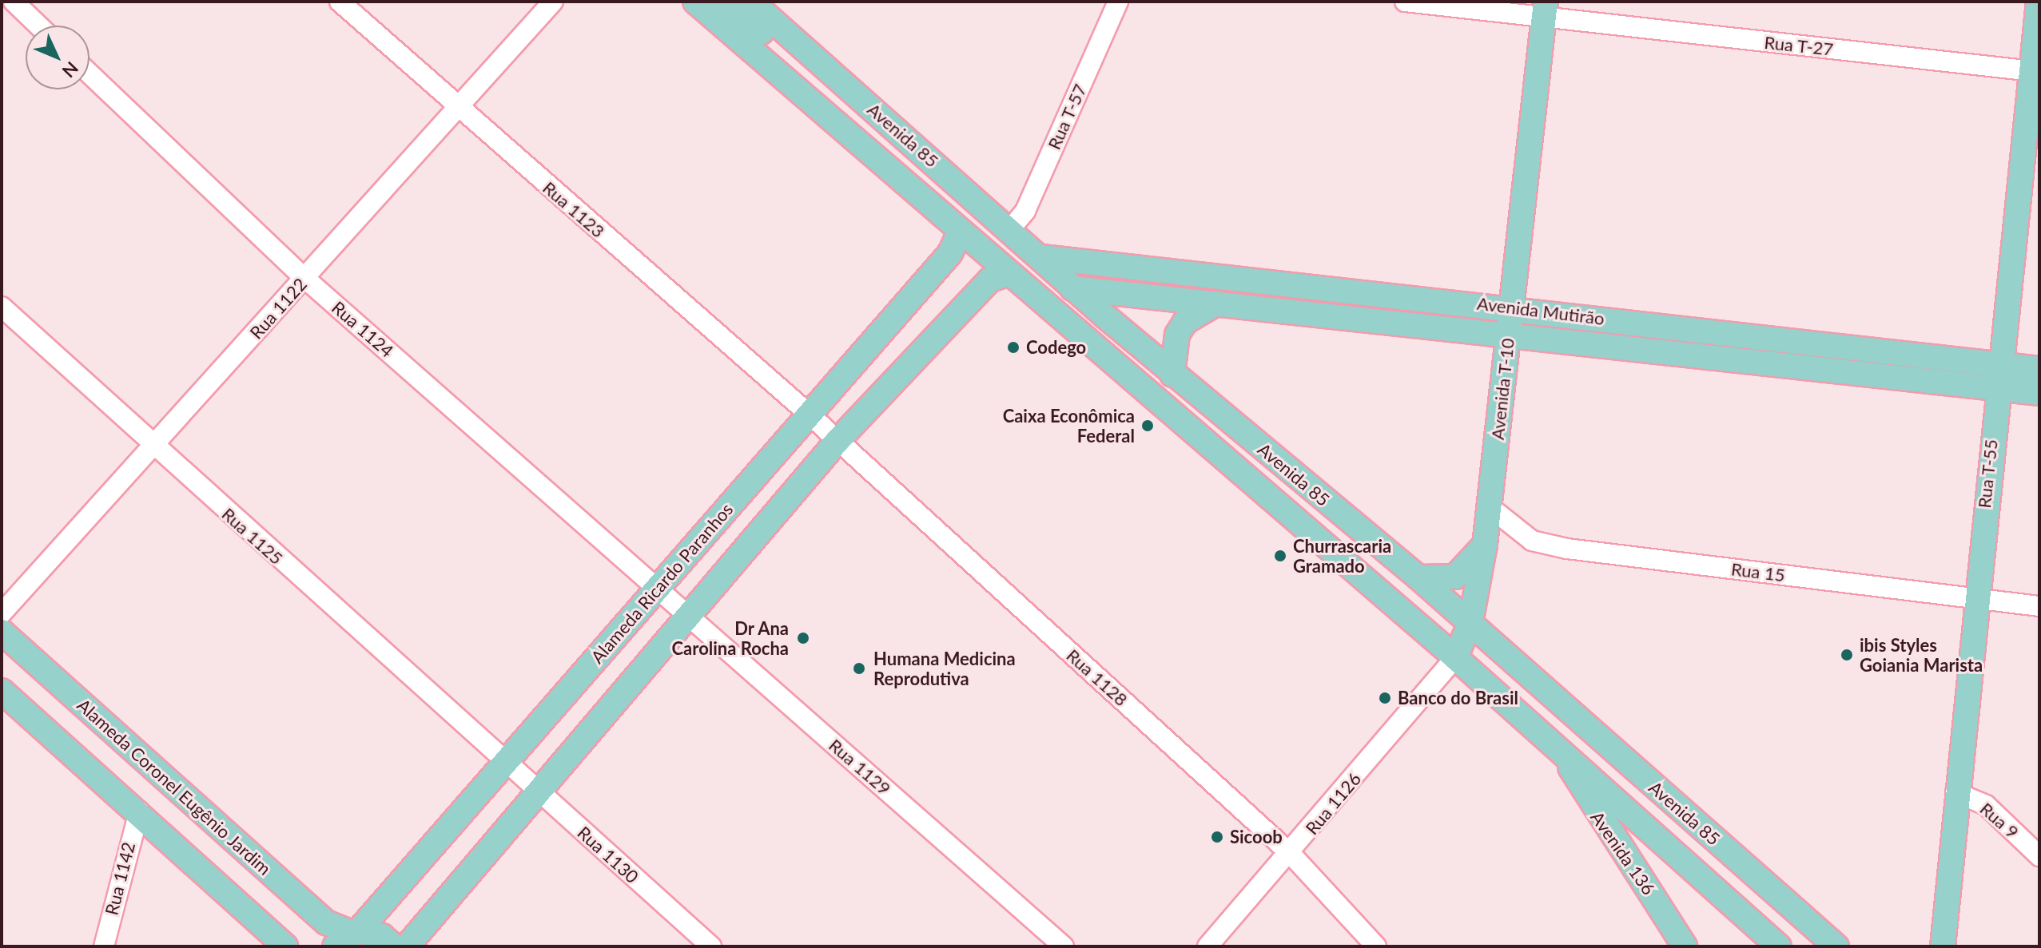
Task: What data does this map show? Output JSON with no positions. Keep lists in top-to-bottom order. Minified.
{"streets":{"main road":["Avenida 85","Avenida Mutirão","Avenida T-10","Rua T-55","Alameda Ricardo Paranhos","Alameda Coronel Eugênio Jardim","Avenida 136"],"street":["Rua T-27","Rua T-57","Rua 1123","Rua 1122","Rua 1124","Rua 1125","Rua 15","Rua 1128","Rua 1129","Rua 1126","Rua 9","Rua 1130","Rua 1142"]},"crossings":[["Rua T-27","Avenida T-10"],["Rua T-27","Rua T-55"],["Rua T-57","Avenida 85"],["Avenida 85","Avenida Mutirão"],["Avenida 85","Avenida T-10"],["Avenida 85","Alameda Ricardo Paranhos"],["Avenida 85","Rua 1126"],["Avenida 85","Avenida 136"],["Rua 1123","Rua 1122"],["Rua 1123","Alameda Ricardo Paranhos"],["Rua 1123","Rua 1128"],["Rua 1122","Rua 1124"],["Rua 1122","Rua 1125"],["Avenida Mutirão","Avenida T-10"],["Avenida Mutirão","Rua T-55"],["Rua 1124","Alameda Ricardo Paranhos"],["Rua 1124","Rua 1129"],["Avenida T-10","Rua 15"],["Avenida T-10","Rua 1126"],["Rua T-55","Rua 15"],["Rua T-55","Rua 9"],["Rua 1125","Alameda Ricardo Paranhos"],["Rua 1125","Rua 1130"],["Alameda Ricardo Paranhos","Rua 1128"],["Alameda Ricardo Paranhos","Rua 1129"],["Alameda Ricardo Paranhos","Alameda Coronel Eugênio Jardim"],["Alameda Ricardo Paranhos","Rua 1130"],["Rua 1128","Rua 1126"]],"places":["Codego","Caixa Econômica Federal","Churrascaria Gramado","Dr Ana Carolina Rocha","ibis Styles Goiania Marista","Humana Medicina Reprodutiva","Banco do Brasil","Sicoob"],"north":"bottom right"}
